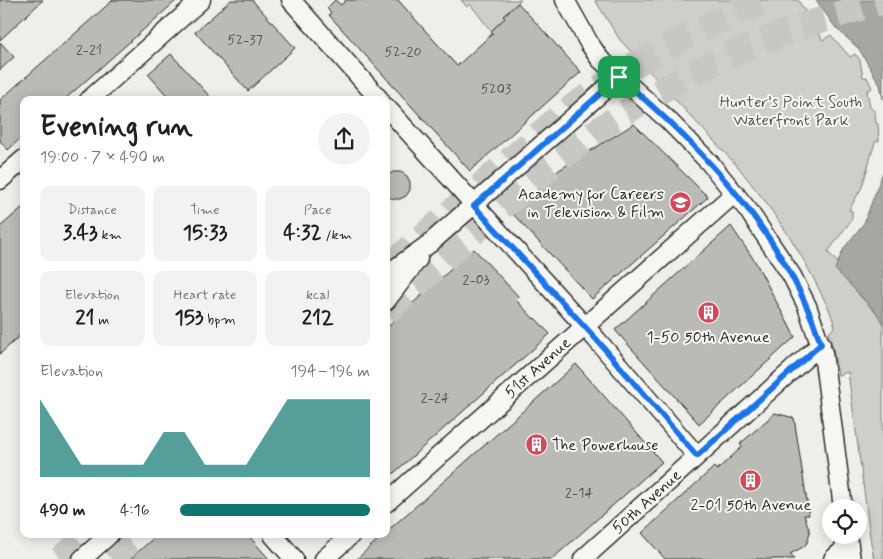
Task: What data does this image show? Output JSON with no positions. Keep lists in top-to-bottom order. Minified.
{"streets":{"street":["51st Avenue","50th Avenue"]},"parks":["Hunter’s Point South Waterfront Park"],"places":{"school or university":["Academy for Careers in Television & Film"],"building":["1-50 50th Avenue","The Powerhouse","2-01 50th Avenue"]},"house_numbers":["52-37","2-21","52-20","5203","2-03","2-24","2-14"],"page":{"heading":["Evening run","19:00 · 7 × 490 m"],"stats":[["Distance","3.43 km"],["Time","15:33"],["Pace","4:32 /km"],["Elevation","21 m"],["Heart rate","153 bpm"],["kcal","212"]],"chart":["Elevation","194–196 m"],"list":[{"name":"490 m","note":"4:16"}]}}
